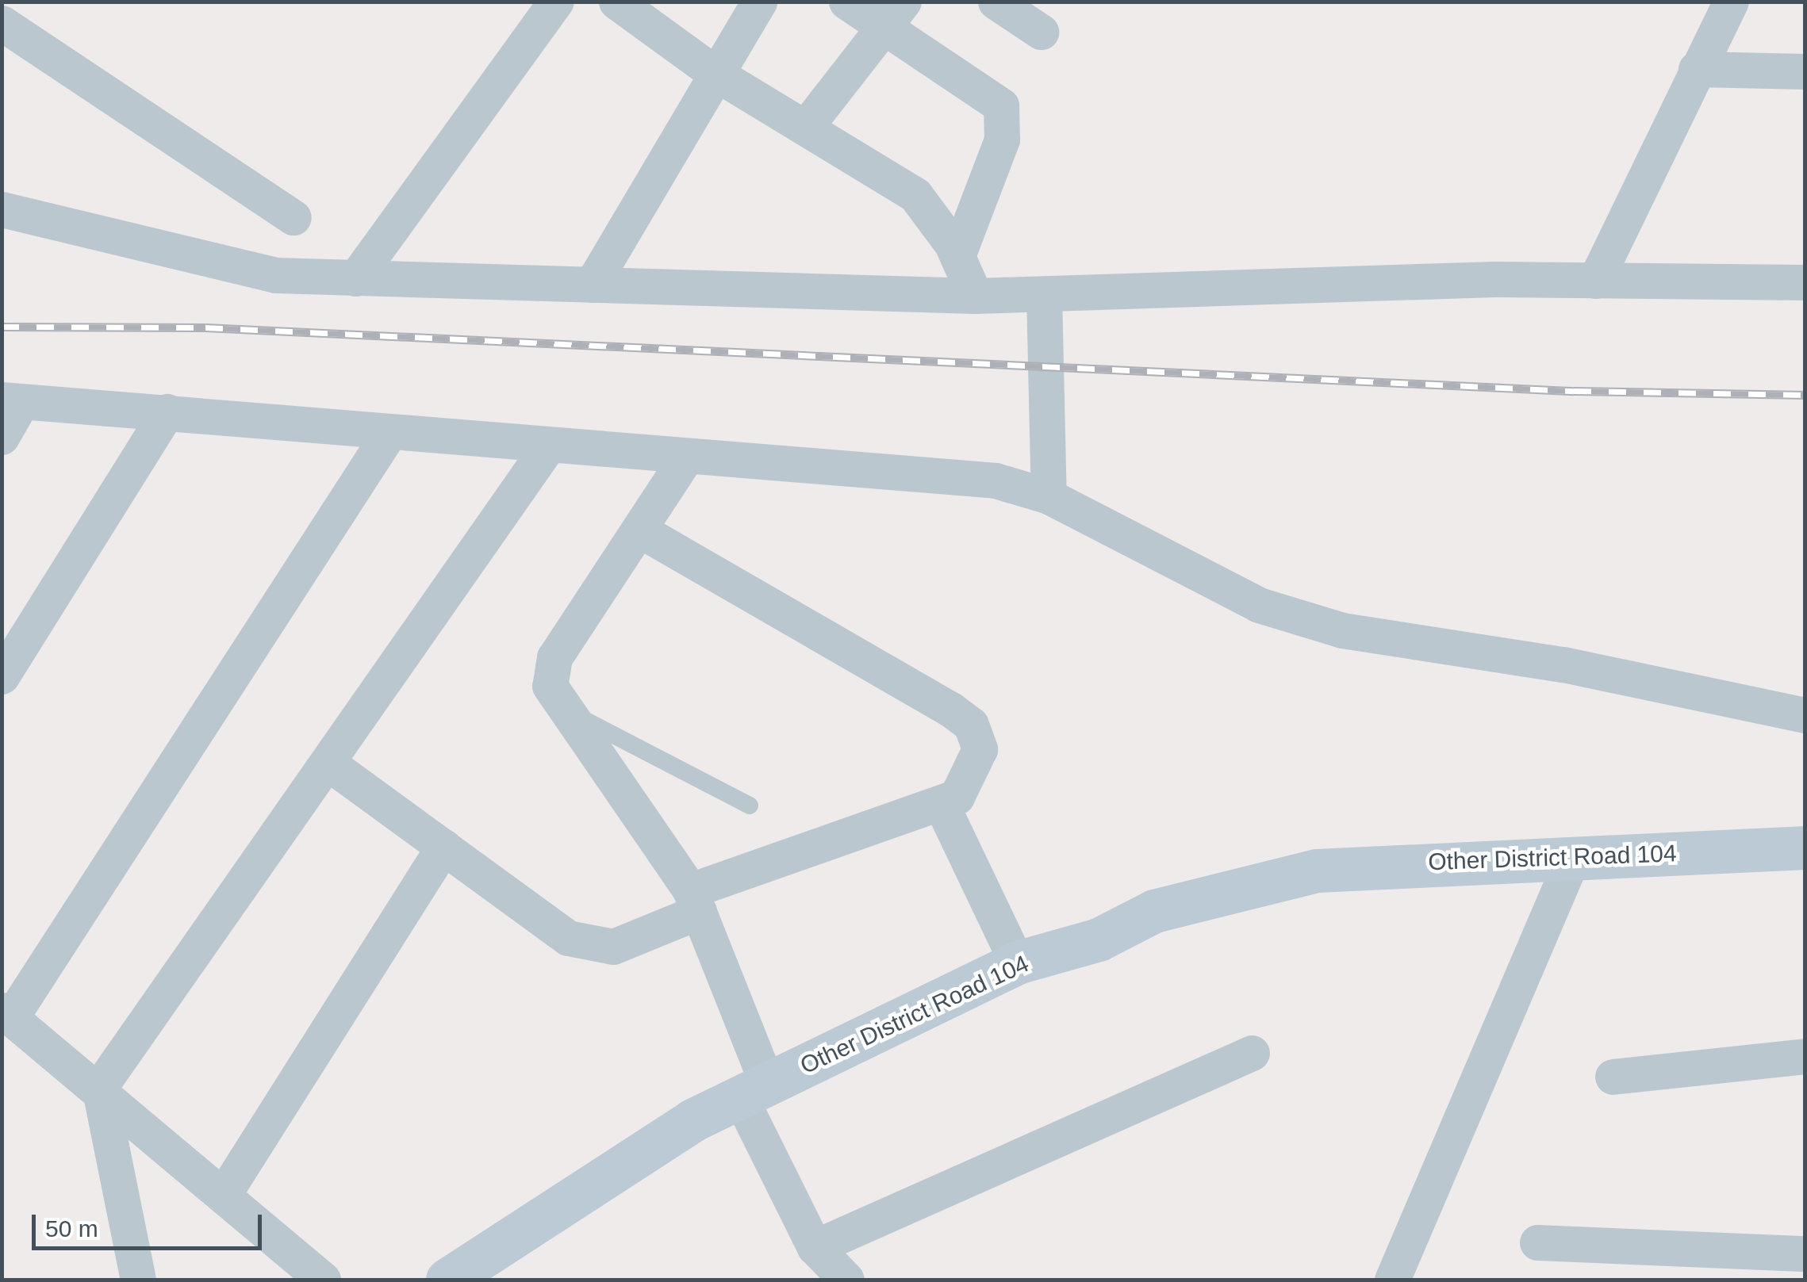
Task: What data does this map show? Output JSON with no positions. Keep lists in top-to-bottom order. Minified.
{"streets":{"street":["Other District Road 104"]},"scale_bar":"50 m"}
